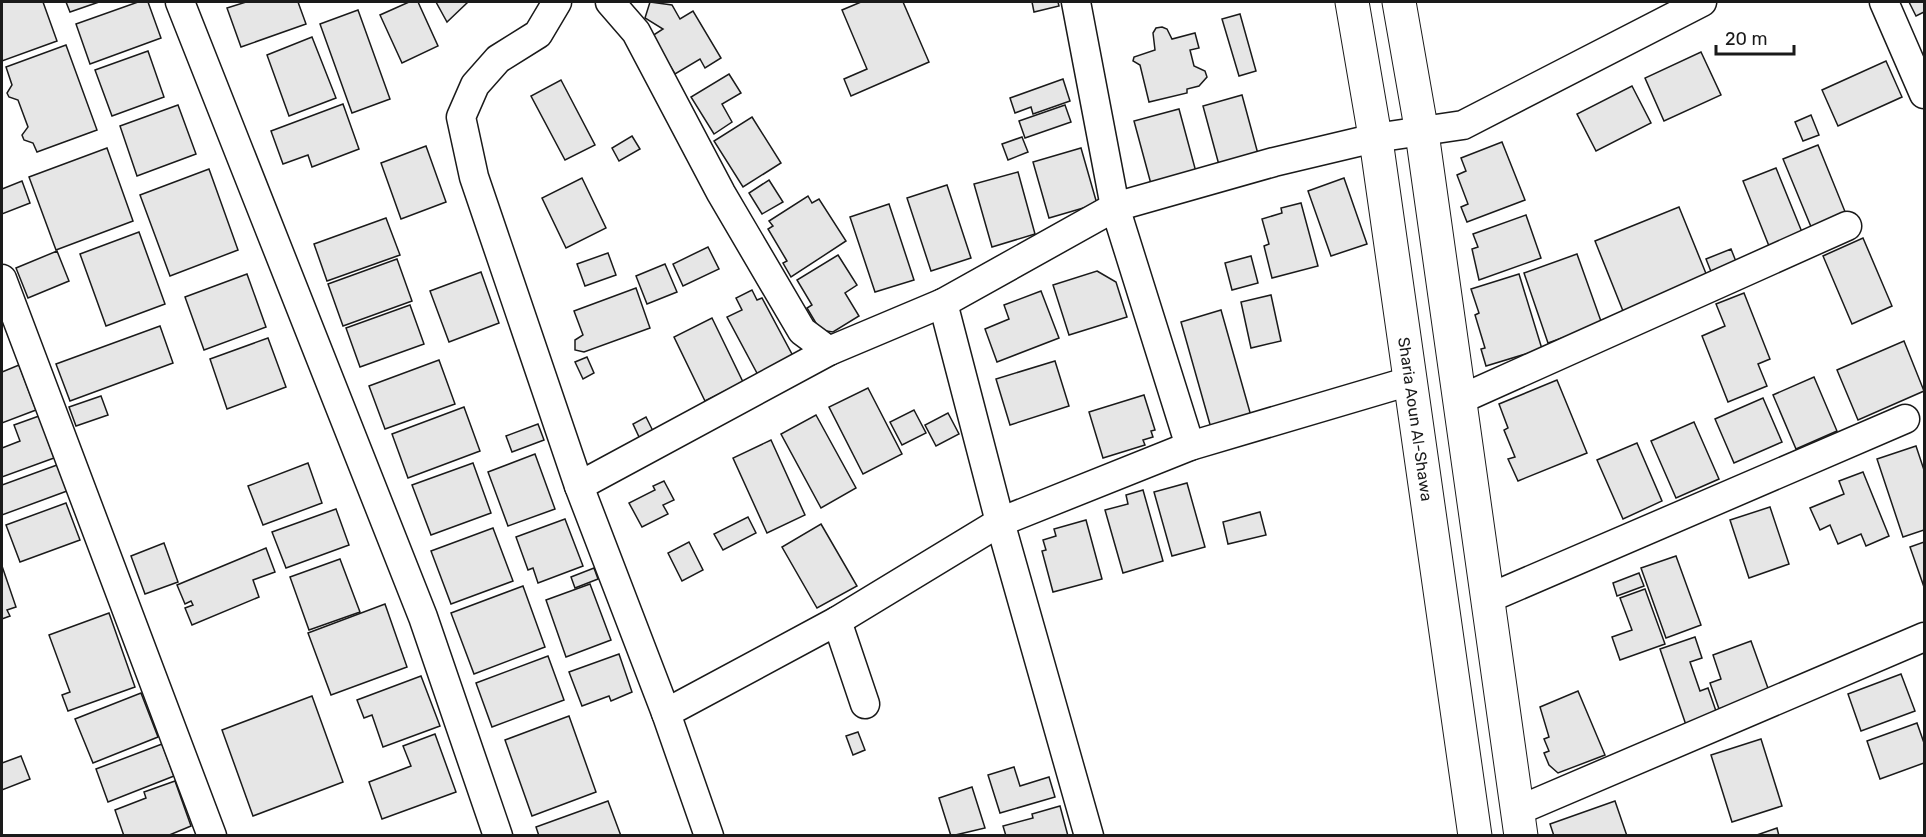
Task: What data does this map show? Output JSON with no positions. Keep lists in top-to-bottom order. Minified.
{"streets":{"main road":["Sharia Aoun Al-Shawa"]},"scale_bar":"20 m"}
